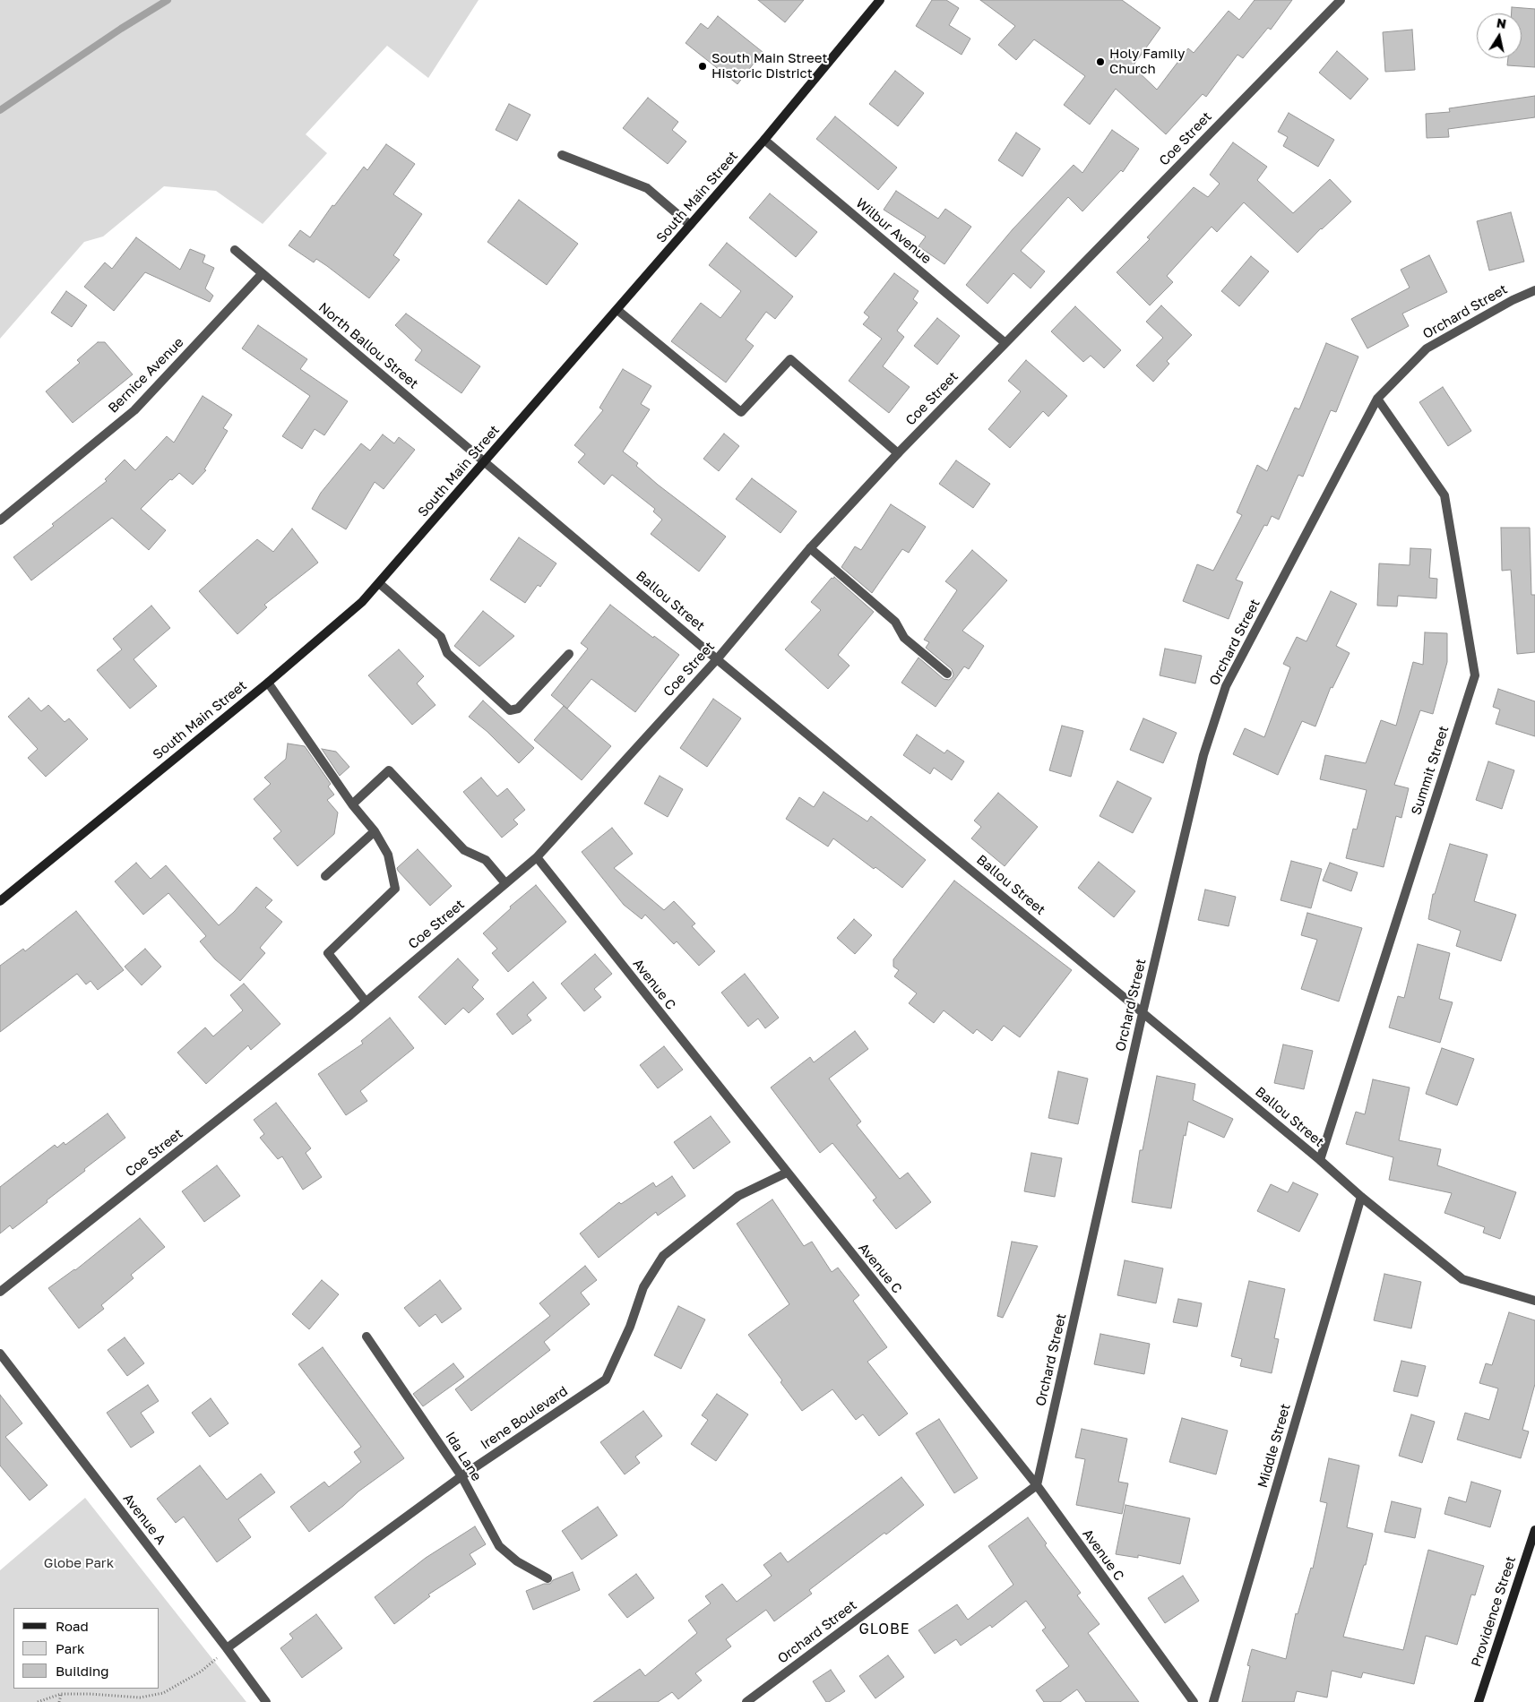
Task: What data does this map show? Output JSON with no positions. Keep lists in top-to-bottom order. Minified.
{"streets":{"main road":["South Main Street","Providence Street"],"street":["Coe Street","Wilbur Avenue","Orchard Street","North Ballou Street","Bernice Avenue","Ballou Street","Summit Street","Avenue C","Irene Boulevard","Middle Street","Ida Lane","Avenue A"]},"crossings":[["Coe Street","Wilbur Avenue"],["Coe Street","Ballou Street"],["Coe Street","Avenue C"],["South Main Street","Wilbur Avenue"],["South Main Street","North Ballou Street"],["South Main Street","Ballou Street"],["Orchard Street","Ballou Street"],["Orchard Street","Summit Street"],["Orchard Street","Avenue C"],["North Ballou Street","Bernice Avenue"],["North Ballou Street","Ballou Street"],["Ballou Street","Summit Street"],["Ballou Street","Middle Street"],["Avenue C","Irene Boulevard"],["Irene Boulevard","Ida Lane"],["Irene Boulevard","Avenue A"]],"districts":["GLOBE"],"parks":["Globe Park"],"places":["Holy Family Church","South Main Street Historic District"],"legend":["Road","Park","Building"],"north":"top"}
